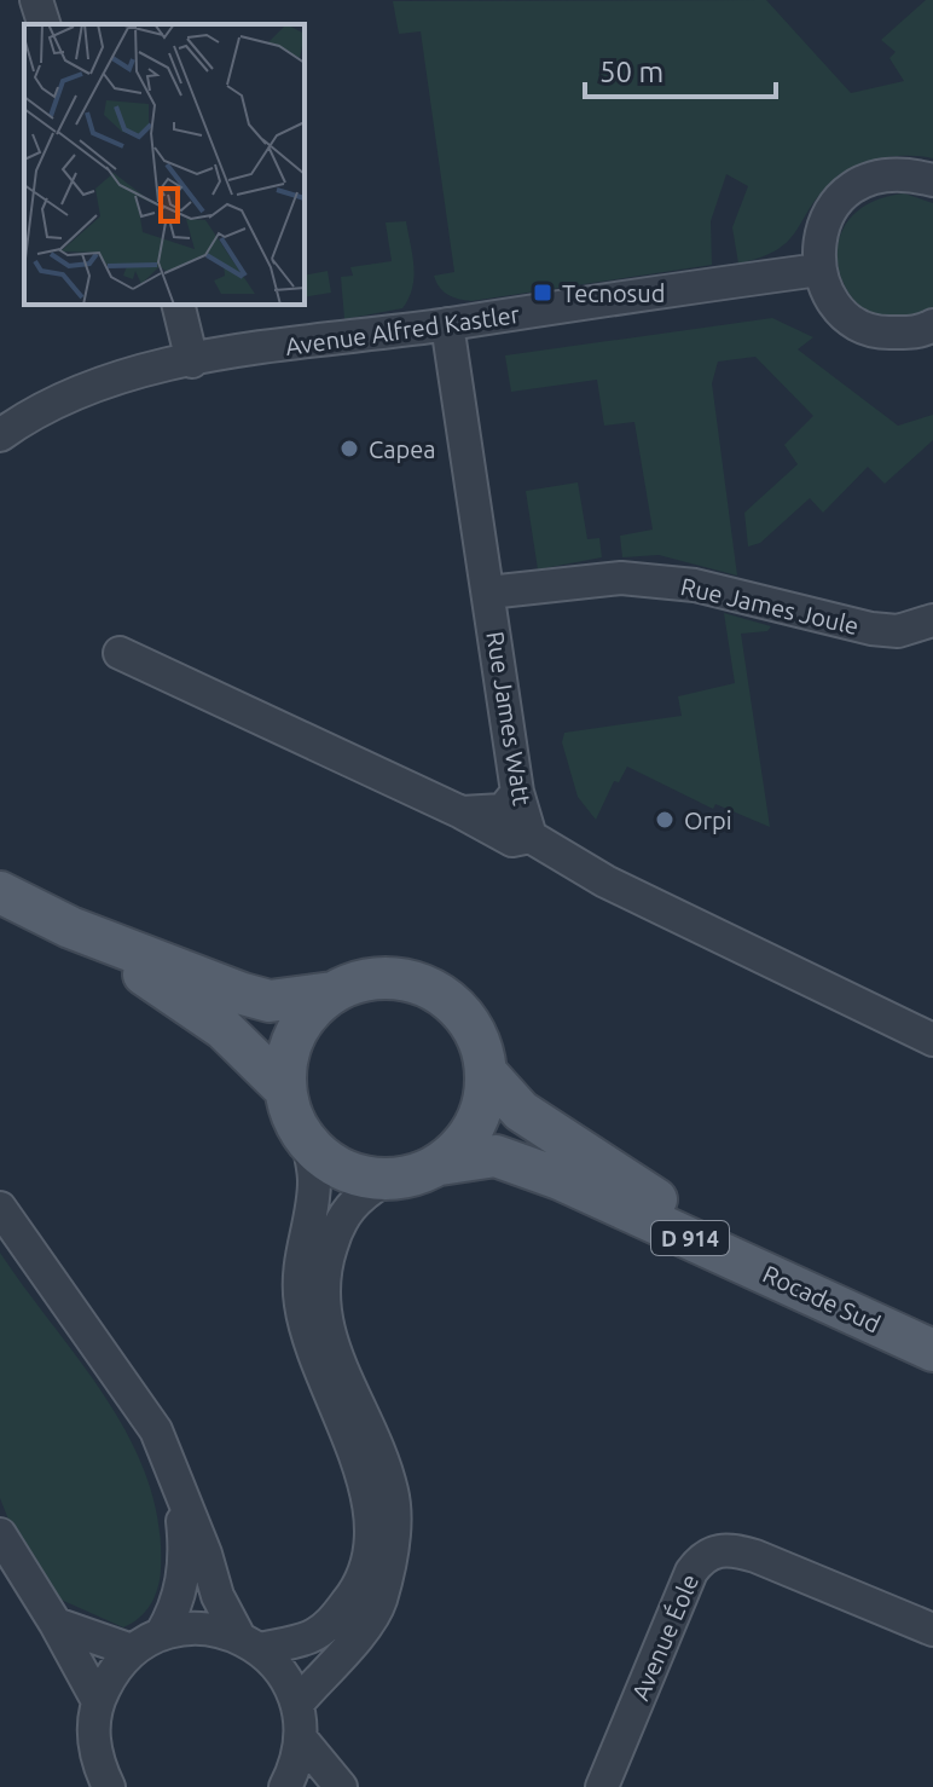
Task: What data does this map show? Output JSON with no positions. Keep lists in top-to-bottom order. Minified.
{"streets":{"main road":["D 914","Rocade Sud"],"street":["Avenue Alfred Kastler","Rue James Joule","Rue James Watt","Avenue Éole"]},"crossings":[["Avenue Alfred Kastler","Rue James Watt"],["Rue James Joule","Rue James Watt"]],"places":{"transit":["Tecnosud"],"other":["Capea","Orpi"]},"scale_bar":"50 m"}
